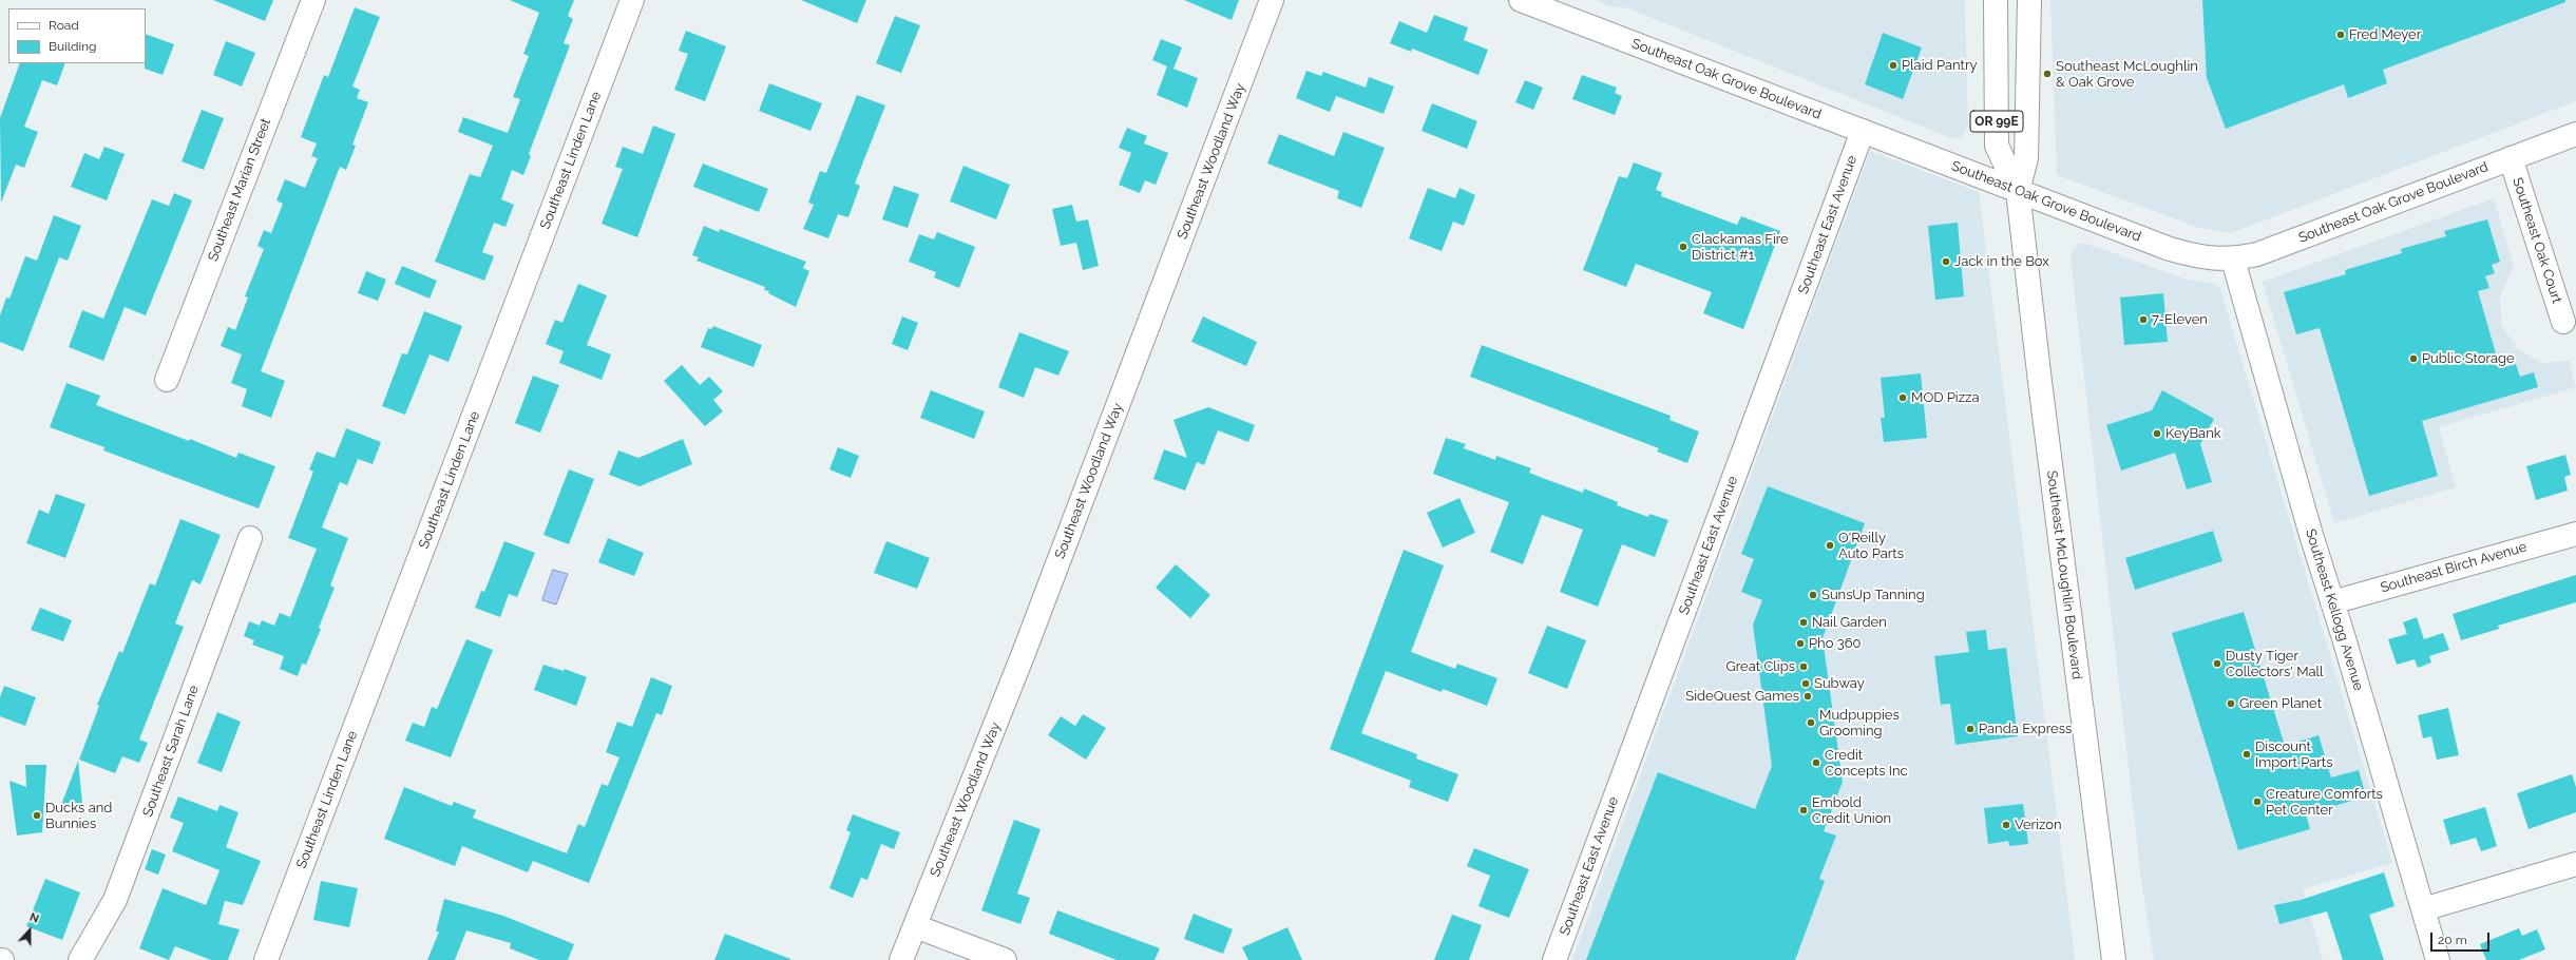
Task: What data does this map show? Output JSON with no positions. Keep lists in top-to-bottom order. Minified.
{"streets":{"street":["Southeast Oak Grove Boulevard","OR 99E","Southeast Linden Lane","Southeast Woodland Way","Southeast Marian Street","Southeast East Avenue","Southeast Oak Court","Southeast Birch Avenue","Southeast McLoughlin Boulevard","Southeast Kellogg Avenue","Southeast Sarah Lane"]},"crossings":[["Southeast Oak Grove Boulevard","Southeast East Avenue"],["Southeast Oak Grove Boulevard","Southeast Oak Court"],["Southeast Oak Grove Boulevard","Southeast McLoughlin Boulevard"],["Southeast Oak Grove Boulevard","Southeast Kellogg Avenue"],["Southeast Birch Avenue","Southeast Kellogg Avenue"]],"places":["Fred Meyer","Plaid Pantry","Southeast McLoughlin & Oak Grove","Clackamas Fire District #1","Jack in the Box","7-Eleven","Public Storage","MOD Pizza","KeyBank","O'Reilly Auto Parts","SunsUp Tanning","Nail Garden","Pho 360","Dusty Tiger Collectors' Mall","Great Clips","Subway","SideQuest Games","Green Planet","Mudpuppies Grooming","Panda Express","Discount Import Parts","Credit Concepts Inc","Creature Comforts Pet Center","Embold Credit Union","Ducks and Bunnies","Verizon"],"legend":["Road","Building"],"scale_bar":"20 m","north":"top"}
